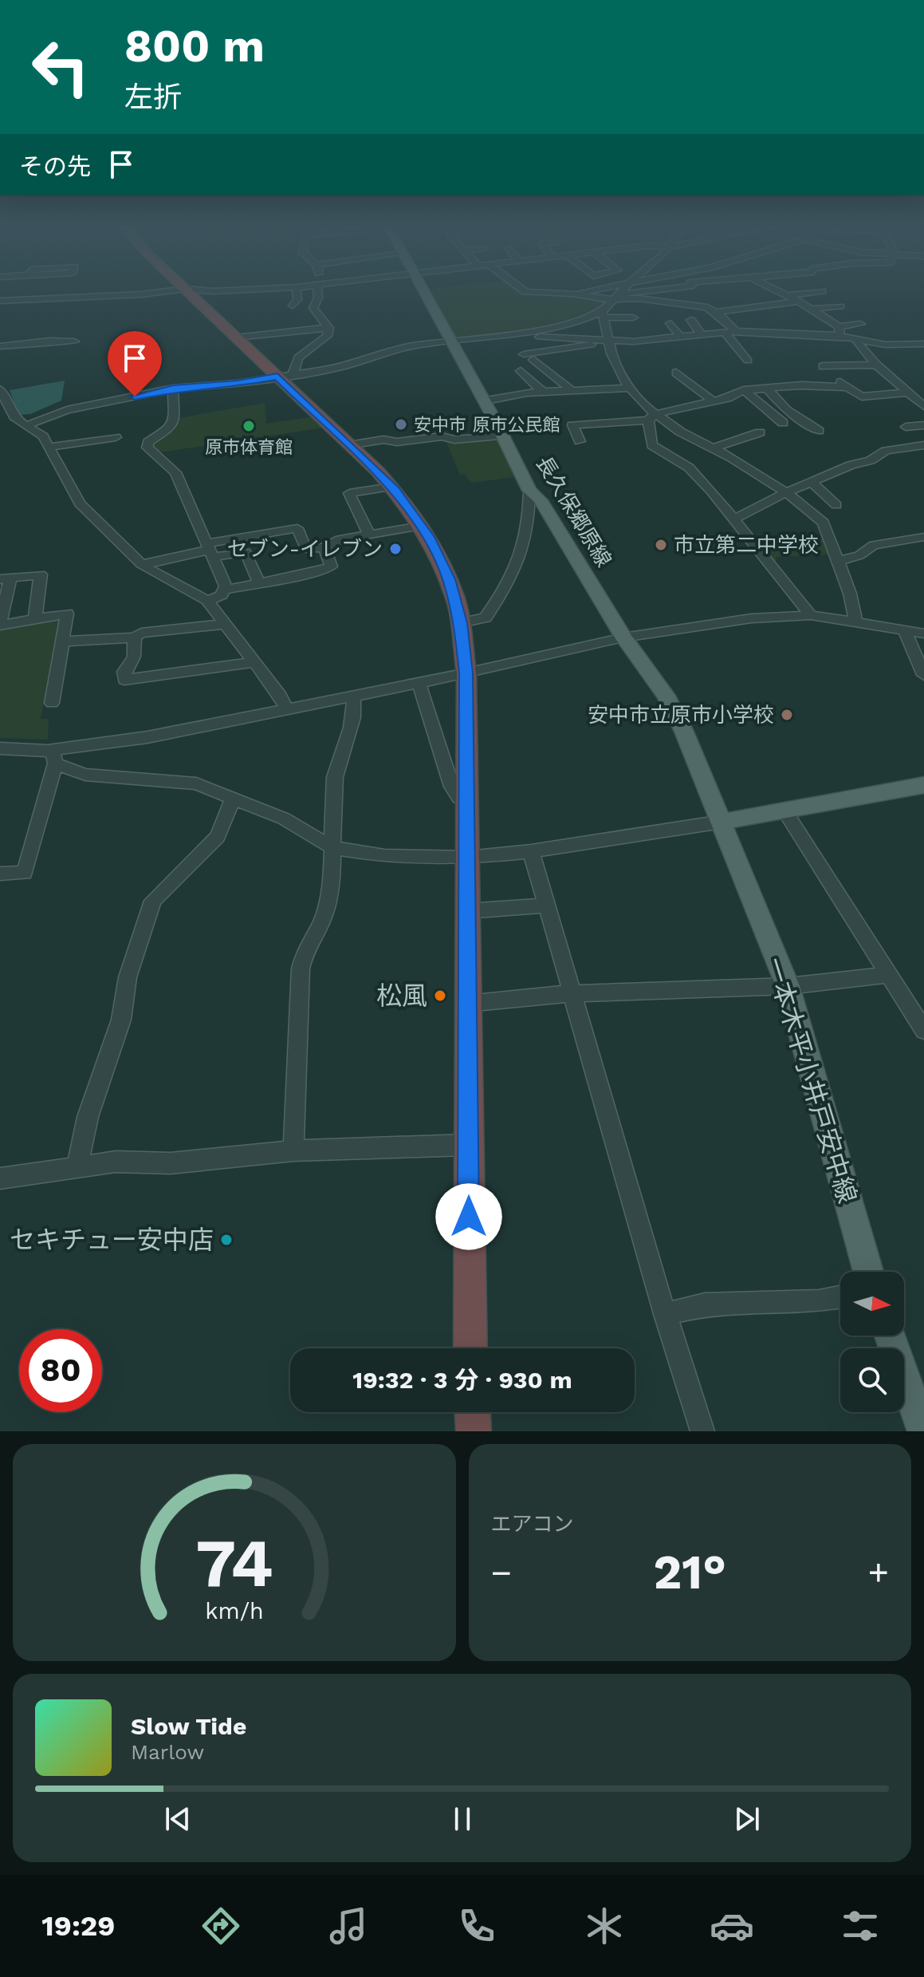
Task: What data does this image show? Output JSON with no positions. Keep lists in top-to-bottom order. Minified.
{"streets":{"main road":["長久保郷原線","一本木平小井戸安中線"]},"crossings":[["長久保郷原線","一本木平小井戸安中線"]],"places":["安中市 原市公民館","原市体育館","市立第二中学校","セブン-イレブン","安中市立原市小学校","松風","セキチュー安中店"],"north":"right","page":{"turn":["800 m","左折"],"then":"その先","limit":"80","trip":"19:32 · 3 分 · 930 m","tile":"エアコン","heat":["−","21°","+"],"song":["Slow Tide","Marlow"],"tabs":"19:29","gauge":["74","km/h"]}}
